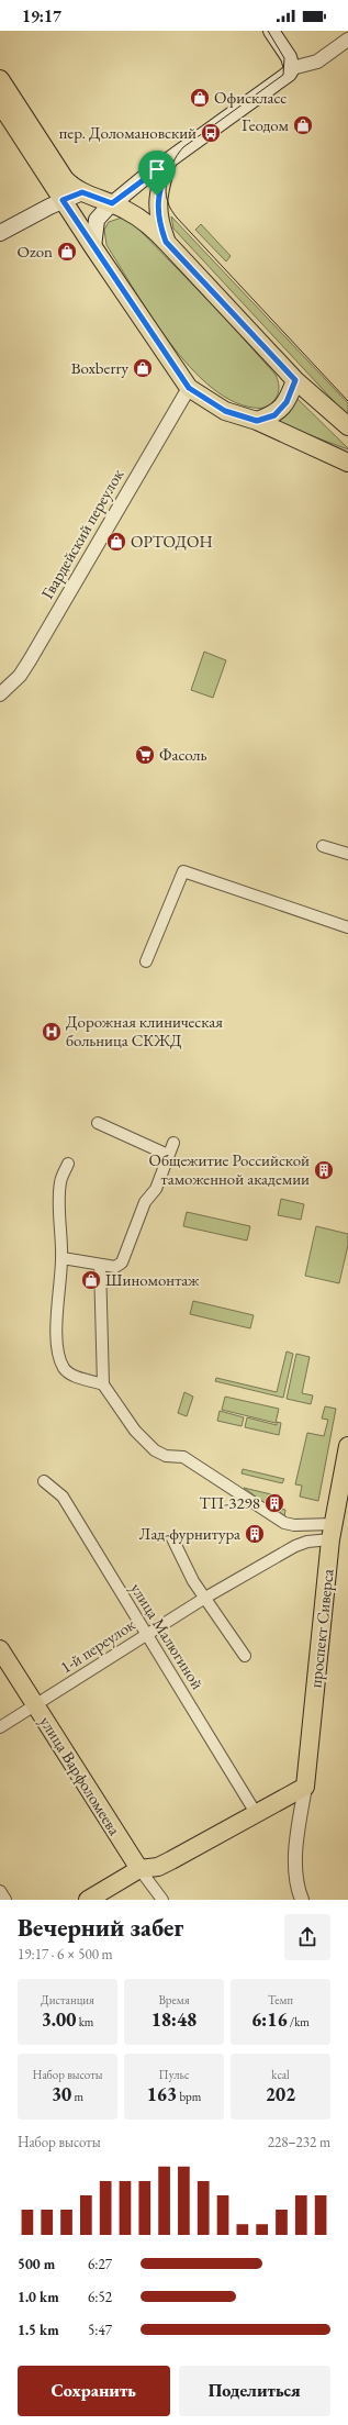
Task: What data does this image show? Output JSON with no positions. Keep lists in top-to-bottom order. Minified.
{"streets":{"main road":["проспект Сиверса","улица Варфоломеева"],"street":["Гвардейский переулок","улица Малюгиной","1-й переулок"]},"crossings":[["проспект Сиверса","1-й переулок"],["улица Малюгиной","1-й переулок"],["1-й переулок","улица Варфоломеева"]],"places":{"shop":["Офискласс","Геодом","Ozon","Boxberry","ОРТОДОН","Шиномонтаж"],"bus stop":["пер. Доломановский"],"supermarket":["Фасоль"],"hospital":["Дорожная клиническая больница СКЖД"],"building":["Общежитие Российской таможенной академии","ТП-3298","Лад-фурнитура"]},"page":{"status":"19:17","heading":["Вечерний забег","19:17 · 6 × 500 m"],"stats":[["Дистанция","3.00 km"],["Время","18:48"],["Темп","6:16 /km"],["Набор высоты","30 m"],["Пульс","163 bpm"],["kcal","202"]],"chart":["Набор высоты","228–232 m"],"list":[{"name":"500 m","note":"6:27"},{"name":"1.0 km","note":"6:52"},{"name":"1.5 km","note":"5:47"}],"buttons":["Сохранить","Поделиться"]}}
